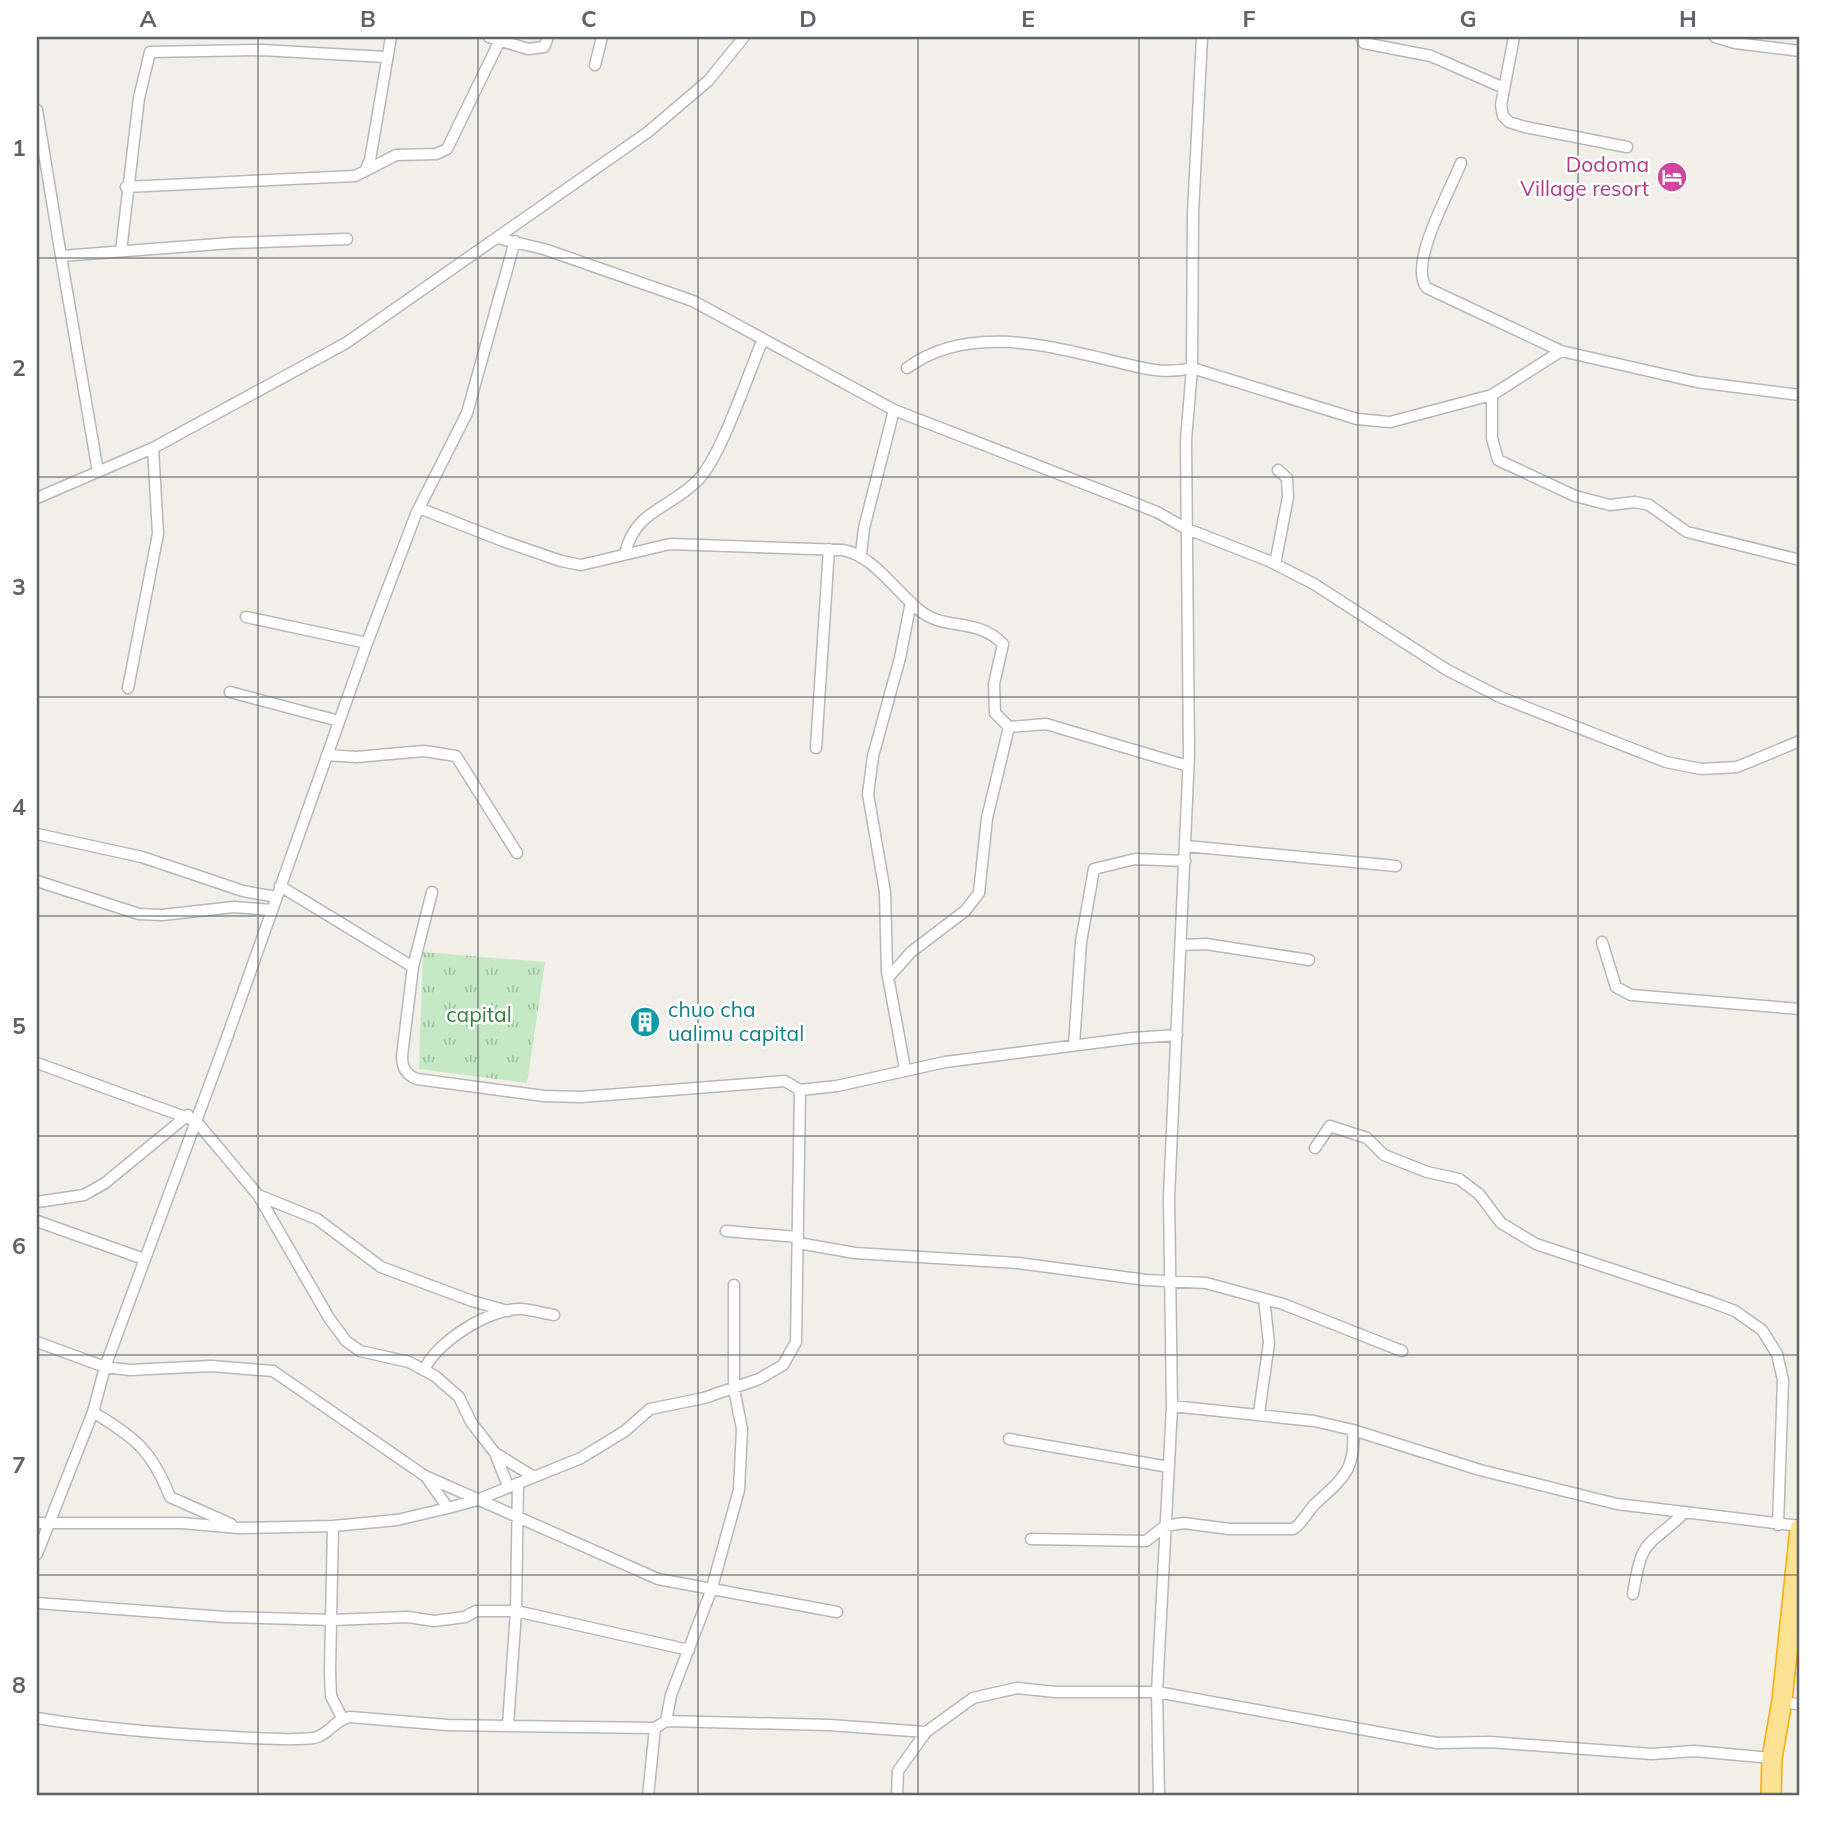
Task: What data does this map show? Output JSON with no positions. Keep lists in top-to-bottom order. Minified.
{"parks":["capital"],"places":{"hotel":["Dodoma Village resort"],"building":["chuo cha ualimu capital"]},"grid":{"columns":["A","B","C","D","E","F","G","H"],"rows":["1","2","3","4","5","6","7","8"]}}
